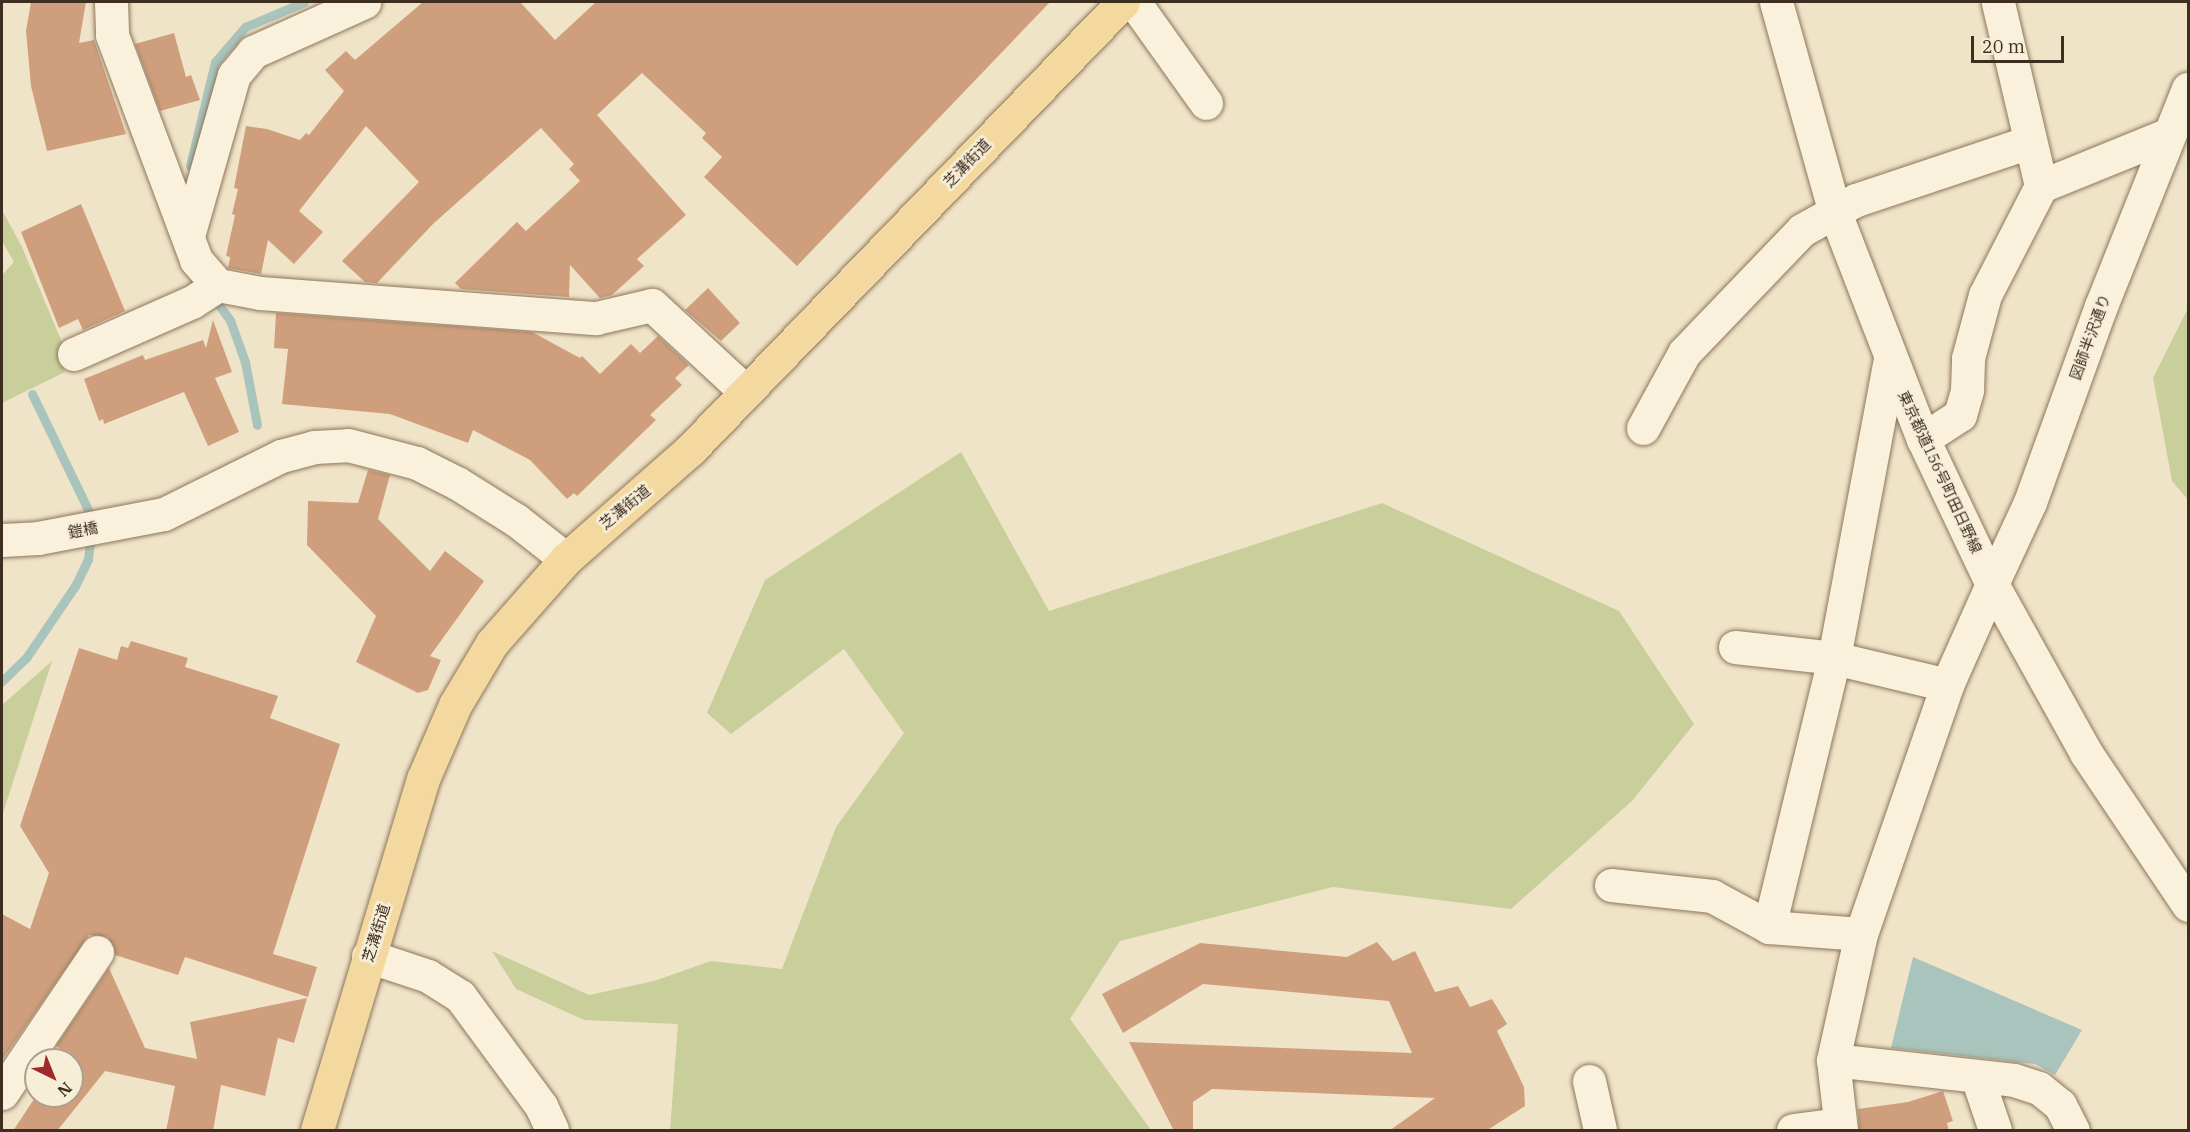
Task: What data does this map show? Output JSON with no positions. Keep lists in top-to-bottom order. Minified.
{"streets":{"main road":["芝溝街道"],"street":["図師半沢通り","東京都道156号町田日野線","鎧橋"]},"crossings":[["芝溝街道","鎧橋"],["図師半沢通り","東京都道156号町田日野線"]],"scale_bar":"20 m","north":"bottom right"}
